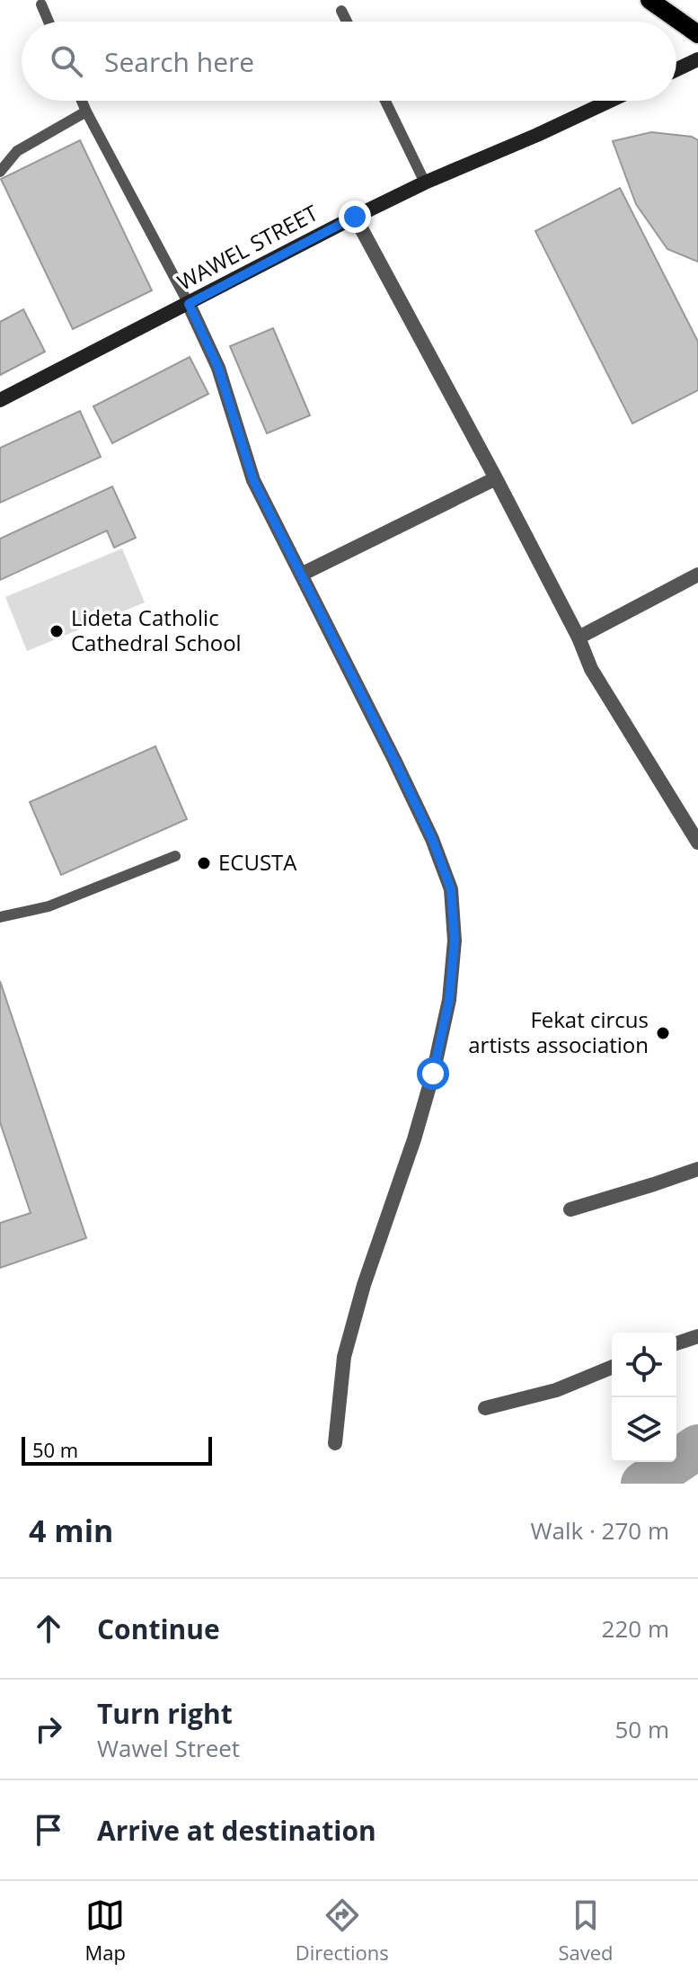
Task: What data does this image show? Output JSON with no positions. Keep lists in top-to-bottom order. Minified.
{"streets":{"main road":["WAWEL STREET"]},"places":["Lideta Catholic Cathedral School","ECUSTA","Fekat circus artists association"],"scale_bar":"50 m","page":{"search":"Search here","scale":"50 m","heading":["4 min","Walk · 270 m"],"list":[["Continue","220 m"],["Turn right","Wawel Street","50 m"],"Arrive at destination"],"nav":["Map","Directions","Saved"]}}
